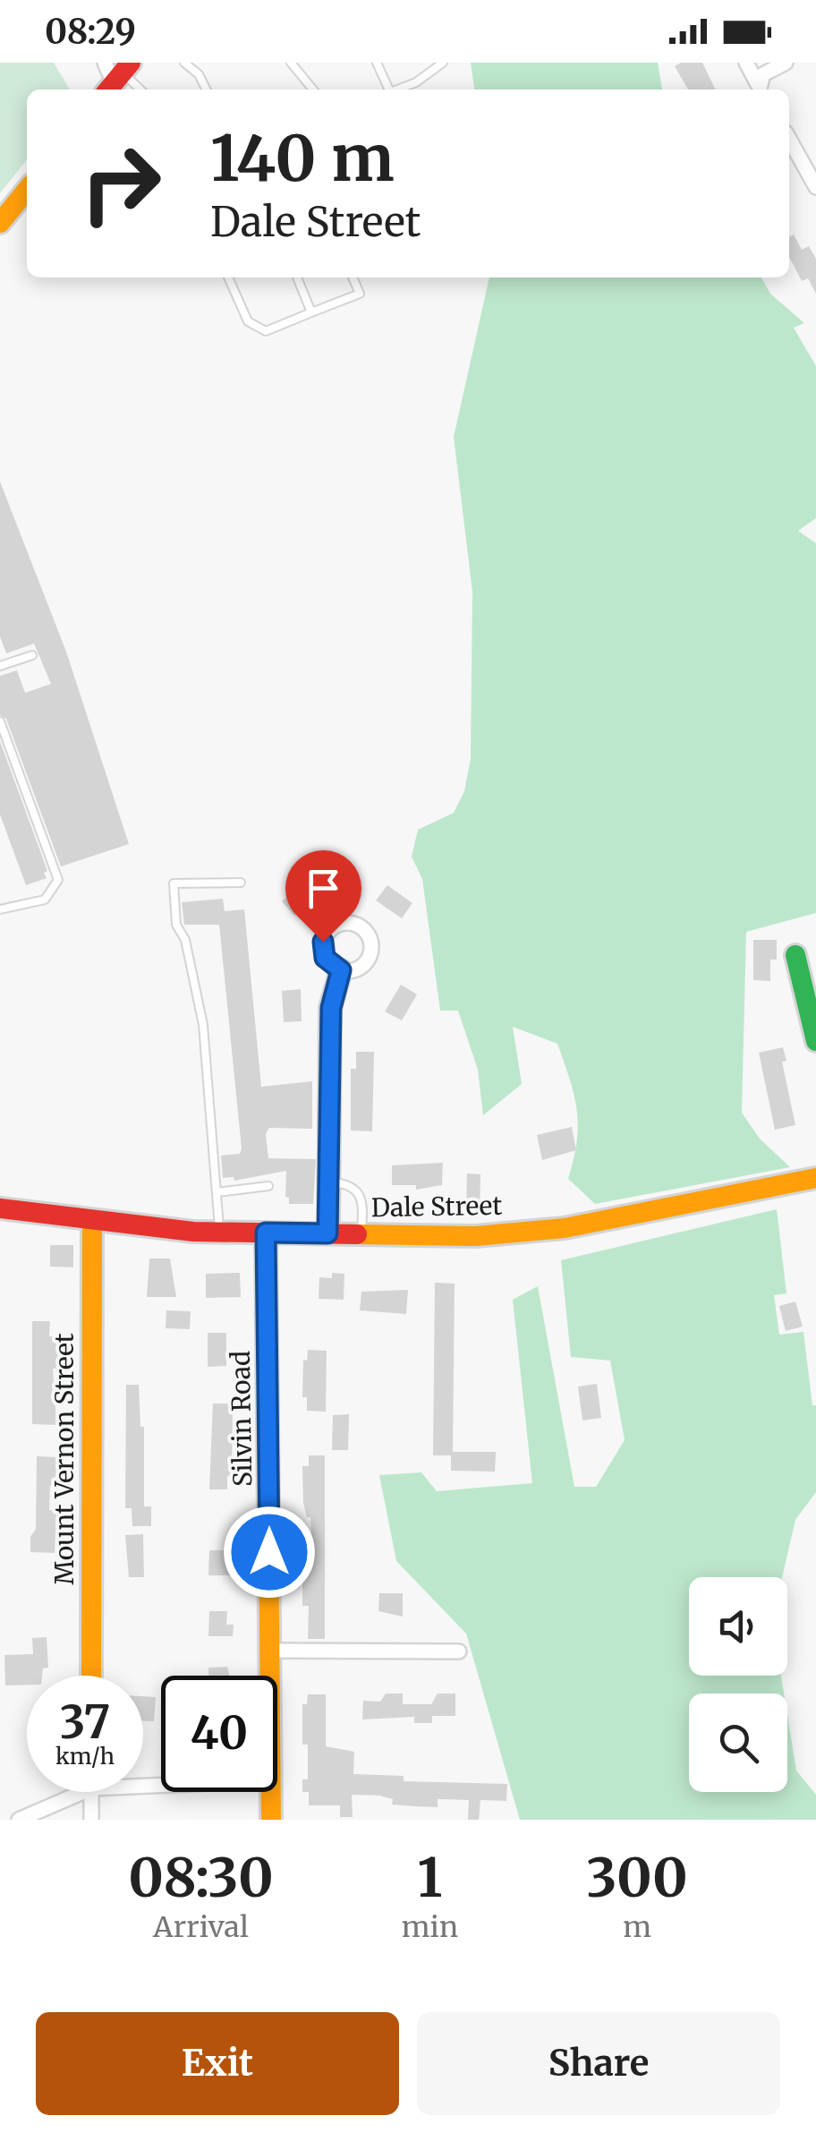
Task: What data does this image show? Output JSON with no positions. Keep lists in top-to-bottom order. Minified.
{"streets":{"street":["Dale Street","Silvin Road","Mount Vernon Street"]},"crossings":[["Dale Street","Silvin Road"],["Dale Street","Mount Vernon Street"]],"page":{"status":"08:29","turn":["140 m","Dale Street"],"speed":"37 km/h","limit":"40","eta":["08:30","Arrival","1","min","300","m"],"buttons":["Exit","Share"]}}
